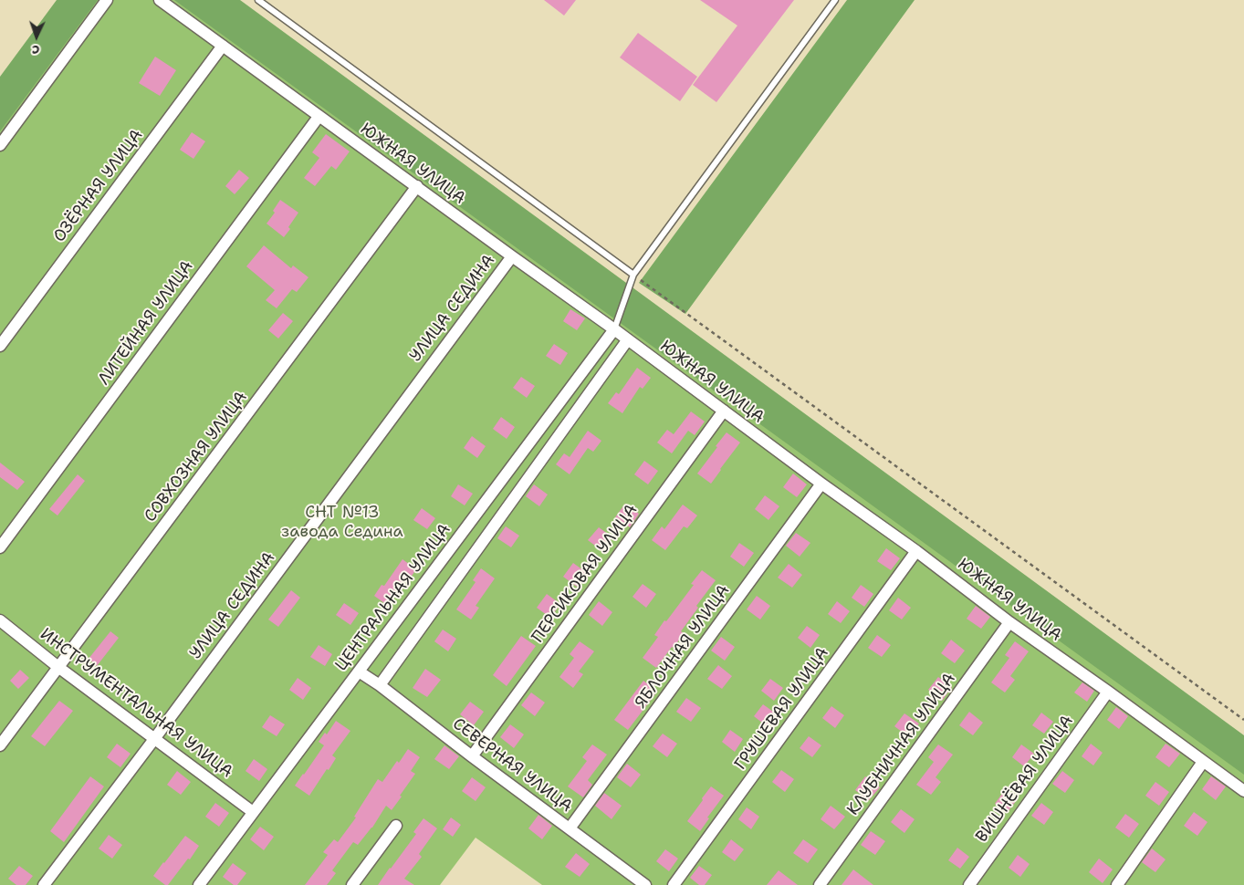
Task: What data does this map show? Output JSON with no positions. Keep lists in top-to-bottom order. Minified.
{"streets":{"street":["ЮЖНАЯ УЛИЦА","ОЗЁРНАЯ УЛИЦА","УЛИЦА СЕДИНА","ЛИТЕЙНАЯ УЛИЦА","СОВХОЗНАЯ УЛИЦА","ПЕРСИКОВАЯ УЛИЦА","ЦЕНТРАЛЬНАЯ УЛИЦА","ЯБЛОЧНАЯ УЛИЦА","ИНСТРУМЕНТАЛЬНАЯ УЛИЦА","ГРУШЕВАЯ УЛИЦА","КЛУБНИЧНАЯ УЛИЦА","СЕВЕРНАЯ УЛИЦА","ВИШНЁВАЯ УЛИЦА"]},"crossings":[["ЮЖНАЯ УЛИЦА","ОЗЁРНАЯ УЛИЦА"],["ЮЖНАЯ УЛИЦА","УЛИЦА СЕДИНА"],["ЮЖНАЯ УЛИЦА","ЛИТЕЙНАЯ УЛИЦА"],["ЮЖНАЯ УЛИЦА","СОВХОЗНАЯ УЛИЦА"],["ЮЖНАЯ УЛИЦА","ПЕРСИКОВАЯ УЛИЦА"],["ЮЖНАЯ УЛИЦА","ЦЕНТРАЛЬНАЯ УЛИЦА"],["ЮЖНАЯ УЛИЦА","ЯБЛОЧНАЯ УЛИЦА"],["ЮЖНАЯ УЛИЦА","ГРУШЕВАЯ УЛИЦА"],["ЮЖНАЯ УЛИЦА","КЛУБНИЧНАЯ УЛИЦА"],["ЮЖНАЯ УЛИЦА","ВИШНЁВАЯ УЛИЦА"],["УЛИЦА СЕДИНА","ИНСТРУМЕНТАЛЬНАЯ УЛИЦА"],["СОВХОЗНАЯ УЛИЦА","ИНСТРУМЕНТАЛЬНАЯ УЛИЦА"],["ПЕРСИКОВАЯ УЛИЦА","СЕВЕРНАЯ УЛИЦА"],["ЦЕНТРАЛЬНАЯ УЛИЦА","ИНСТРУМЕНТАЛЬНАЯ УЛИЦА"],["ЦЕНТРАЛЬНАЯ УЛИЦА","СЕВЕРНАЯ УЛИЦА"],["ЯБЛОЧНАЯ УЛИЦА","СЕВЕРНАЯ УЛИЦА"]],"parks":["СНТ №13 завода Седина"],"north":"bottom"}
